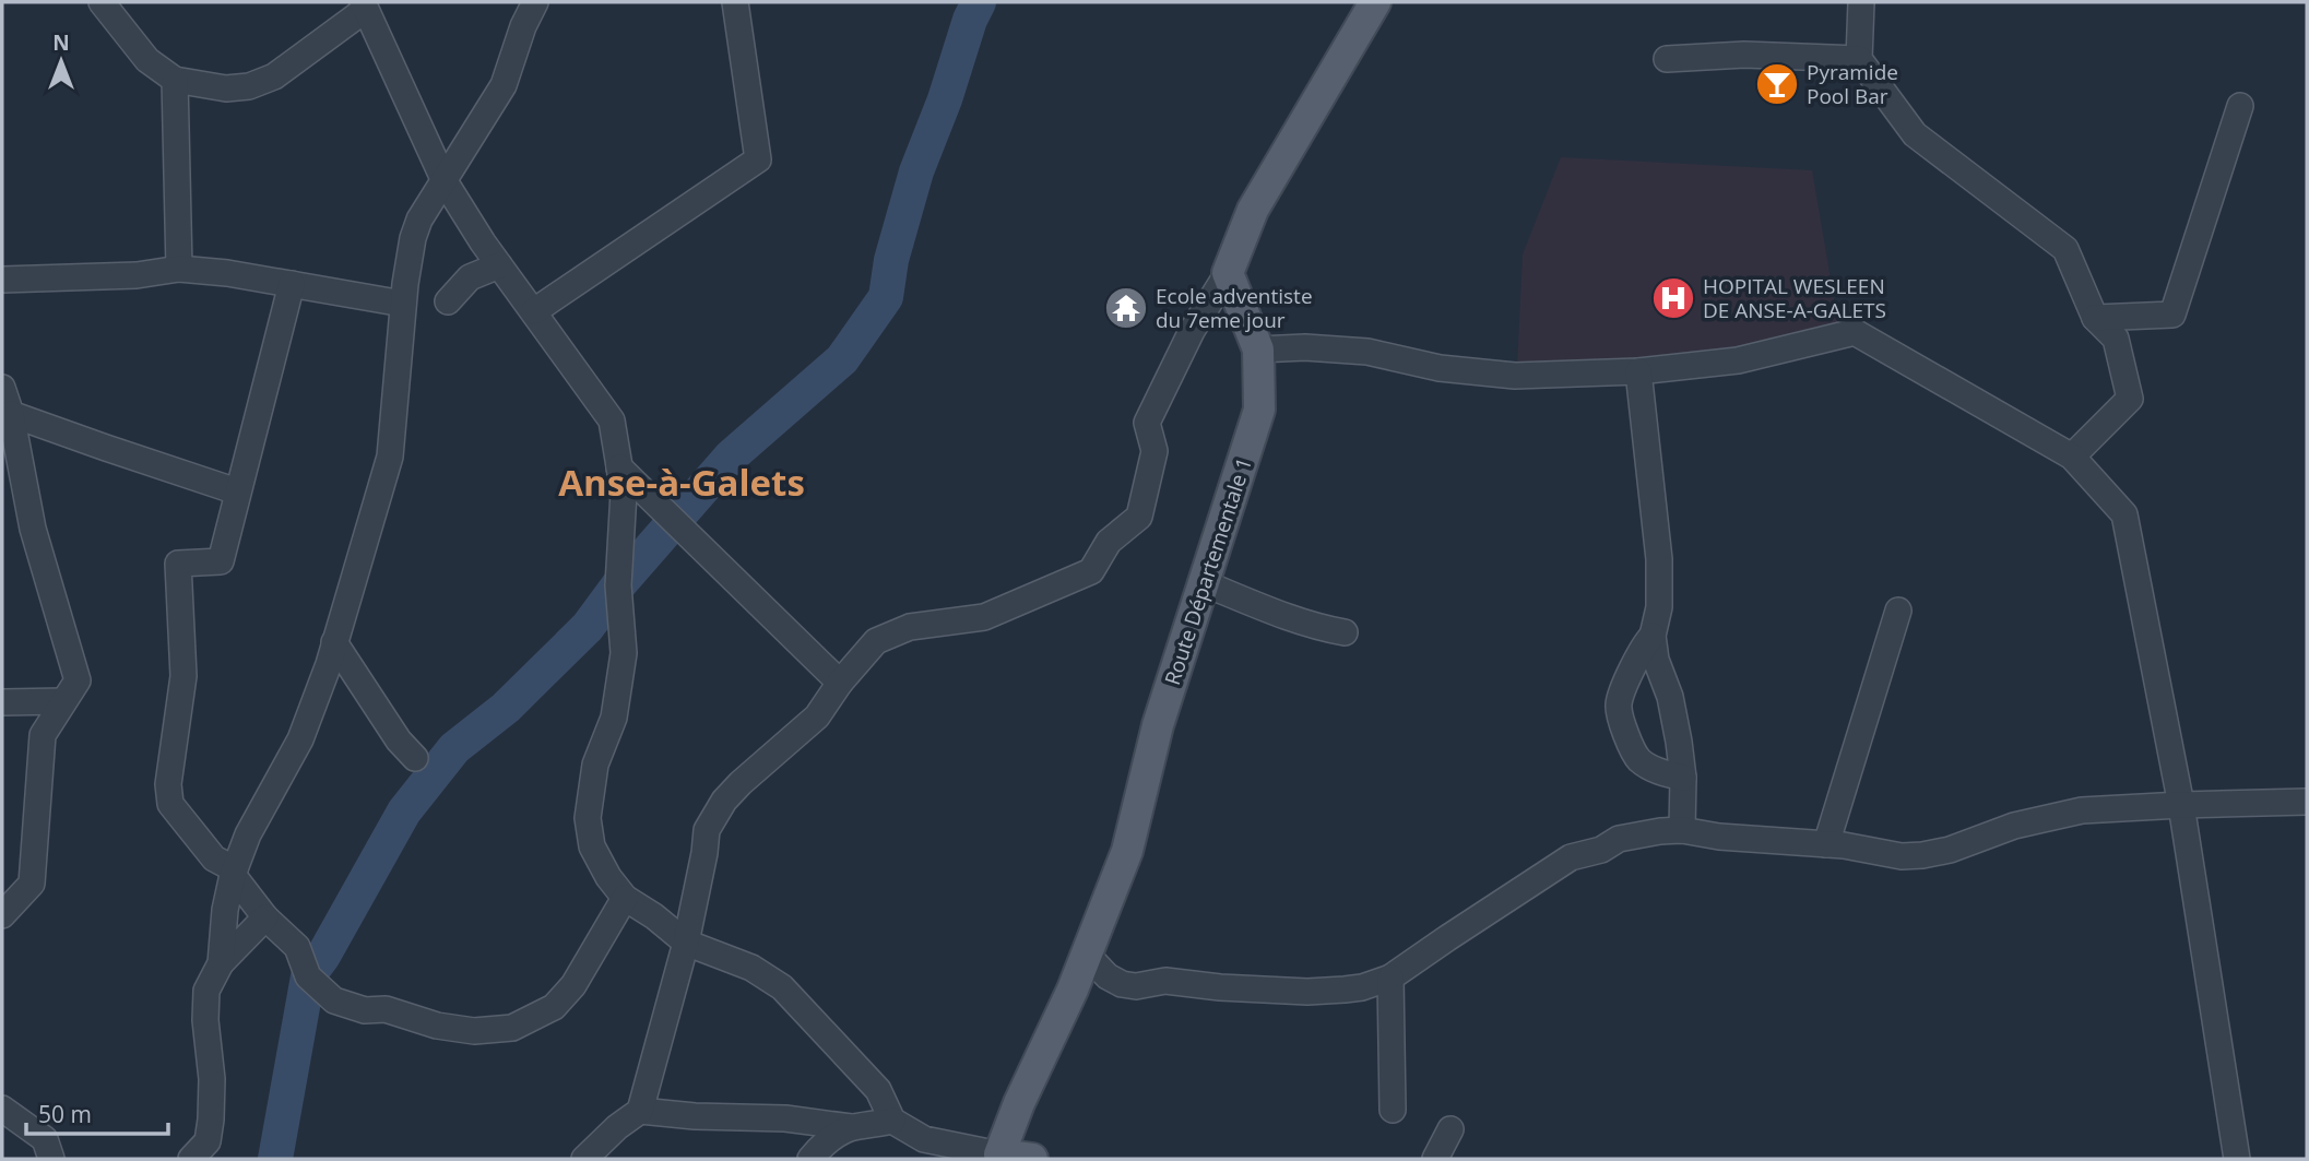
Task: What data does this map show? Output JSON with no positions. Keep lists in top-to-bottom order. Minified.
{"streets":{"main road":["Route Départementale 1"]},"districts":["Anse-à-Galets"],"places":{"bar":["Pyramide Pool Bar"],"hospital":["HOPITAL WESLEEN DE ANSE-A-GALETS"],"temple":["Ecole adventiste du 7eme jour"]},"scale_bar":"50 m","north":"top"}
